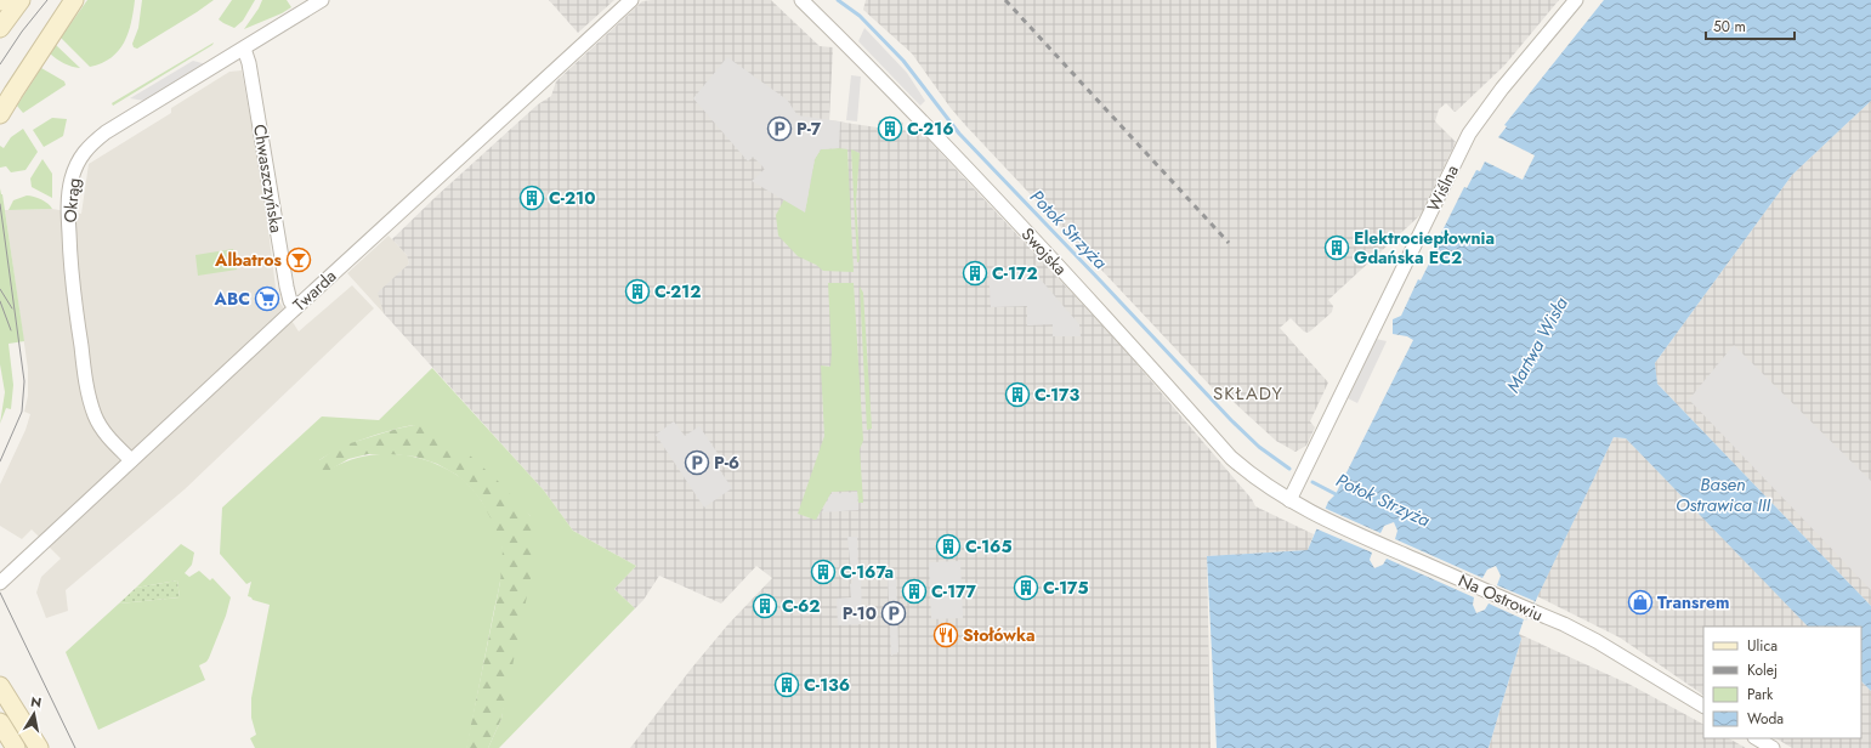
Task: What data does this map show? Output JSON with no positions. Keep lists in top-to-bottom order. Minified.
{"streets":{"street":["Chwaszczyńska","Wiślna","Okrąg","Swojska","Twarda","Na Ostrowiu"]},"crossings":[["Chwaszczyńska","Okrąg"],["Chwaszczyńska","Twarda"],["Wiślna","Swojska"],["Wiślna","Na Ostrowiu"],["Okrąg","Twarda"],["Swojska","Na Ostrowiu"]],"districts":["SKŁADY"],"water":["Potok Strzyża","Martwa Wisła","Basen Ostrawica III"],"places":{"parking":["P-7","P-6","P-10"],"building":["C-216","C-210","Elektrociepłownia Gdańska EC2","C-172","C-212","C-173","C-165","C-167a","C-175","C-177","C-62","C-136"],"bar":["Albatros"],"supermarket":["ABC"],"shop":["Transrem"],"restaurant":["Stołówka"]},"legend":["Ulica","Kolej","Park","Woda"],"scale_bar":"50 m","north":"top"}
